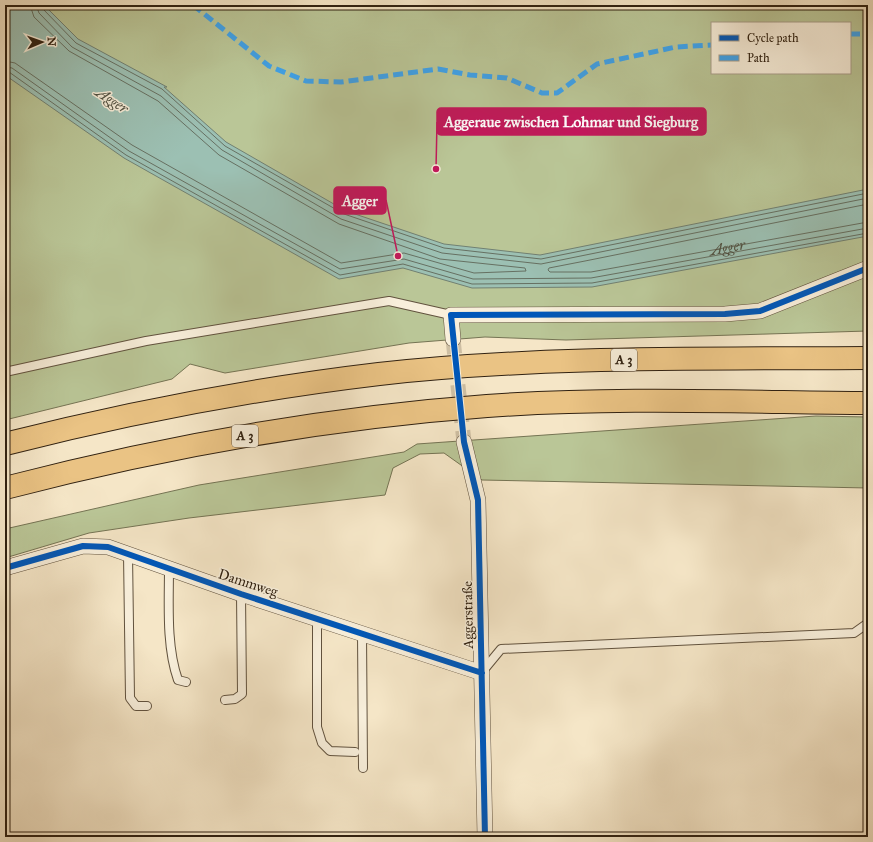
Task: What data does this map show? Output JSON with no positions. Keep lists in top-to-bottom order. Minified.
{"streets":{"highway":["A 3"],"street":["Dammweg","Aggerstraße"]},"crossings":[["Dammweg","Aggerstraße"]],"water":["Agger"],"places":["Aggeraue zwischen Lohmar und Siegburg","Agger"],"legend":["Cycle path","Path"],"north":"right"}
